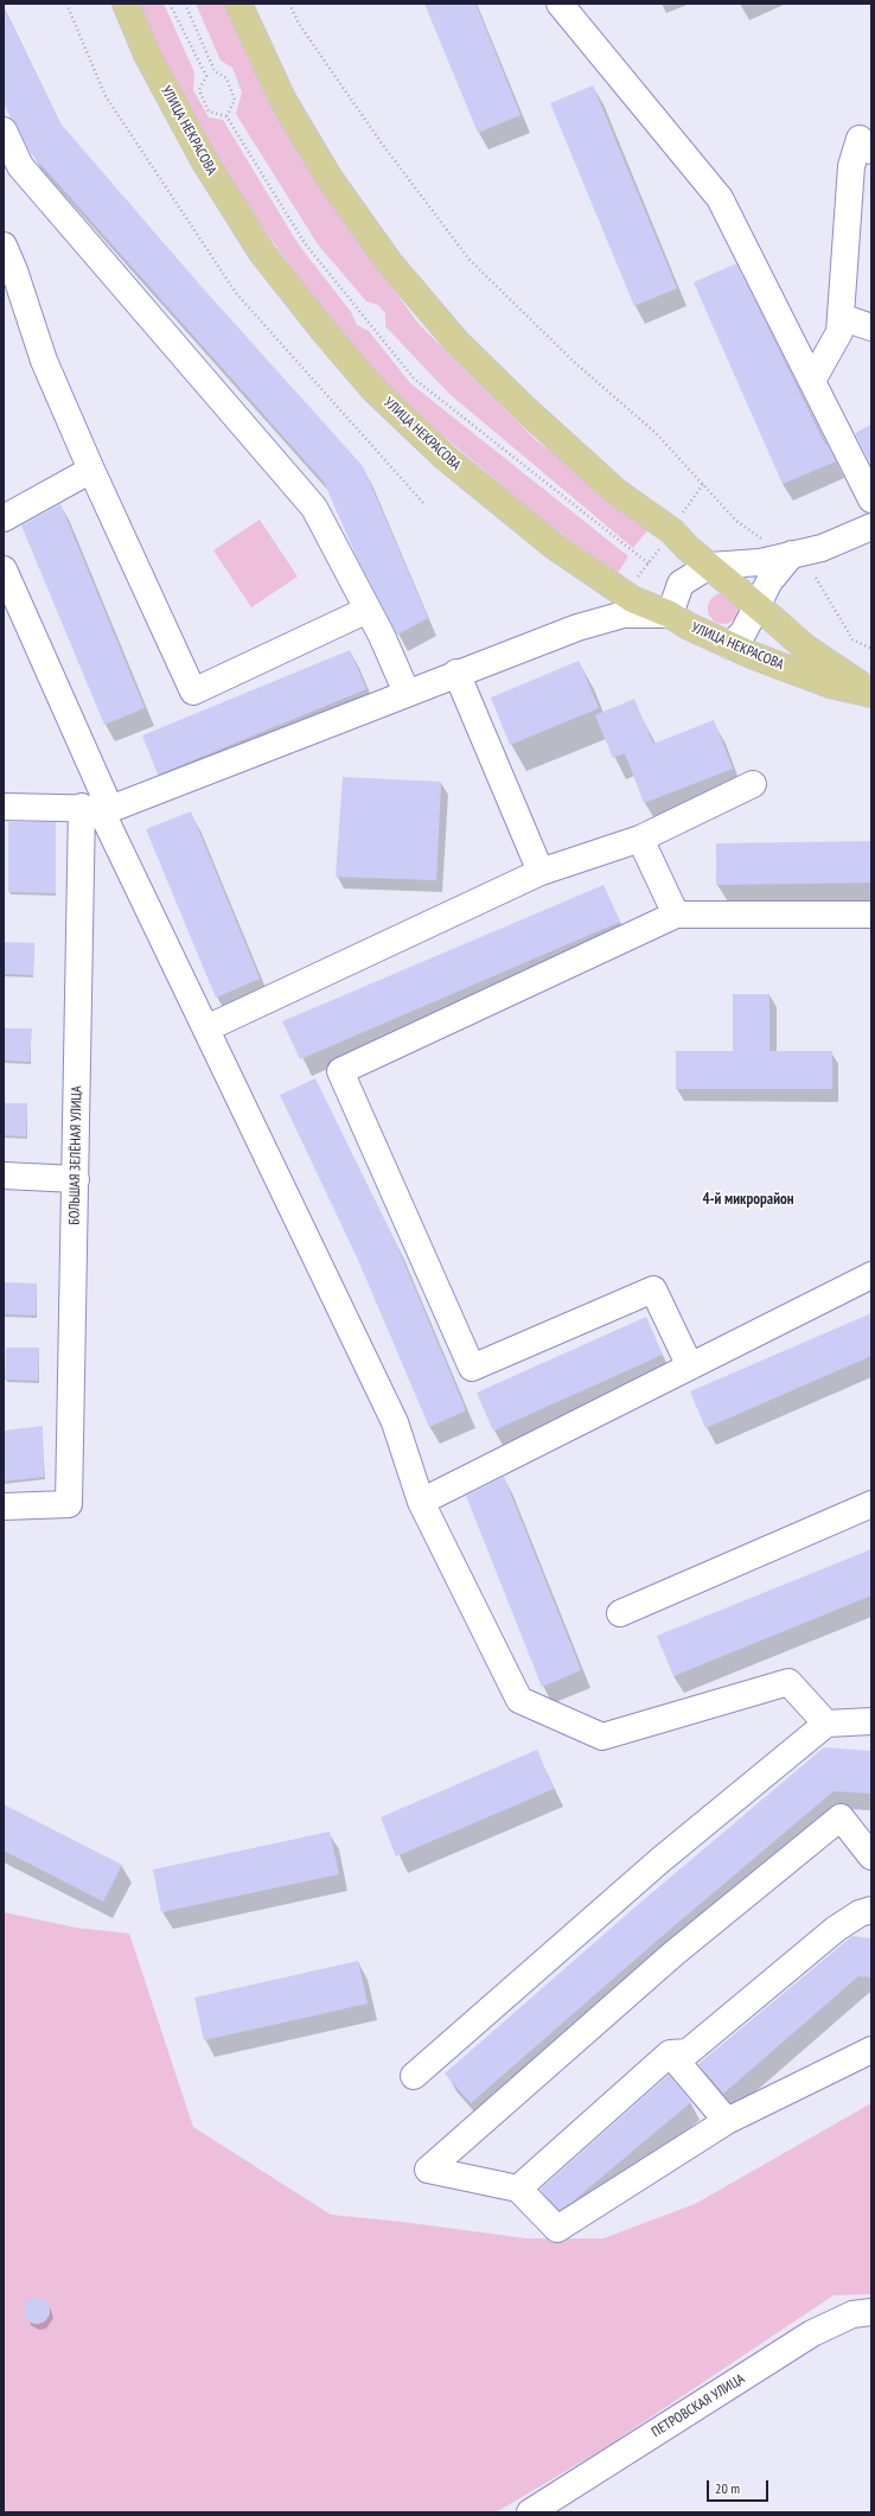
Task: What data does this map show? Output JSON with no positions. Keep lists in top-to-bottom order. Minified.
{"streets":{"main road":["УЛИЦА НЕКРАСОВА"],"street":["БОЛЬШАЯ ЗЕЛЁНАЯ УЛИЦА","ПЕТРОВСКАЯ УЛИЦА"]},"districts":["4-й микрорайон"],"scale_bar":"20 m"}
